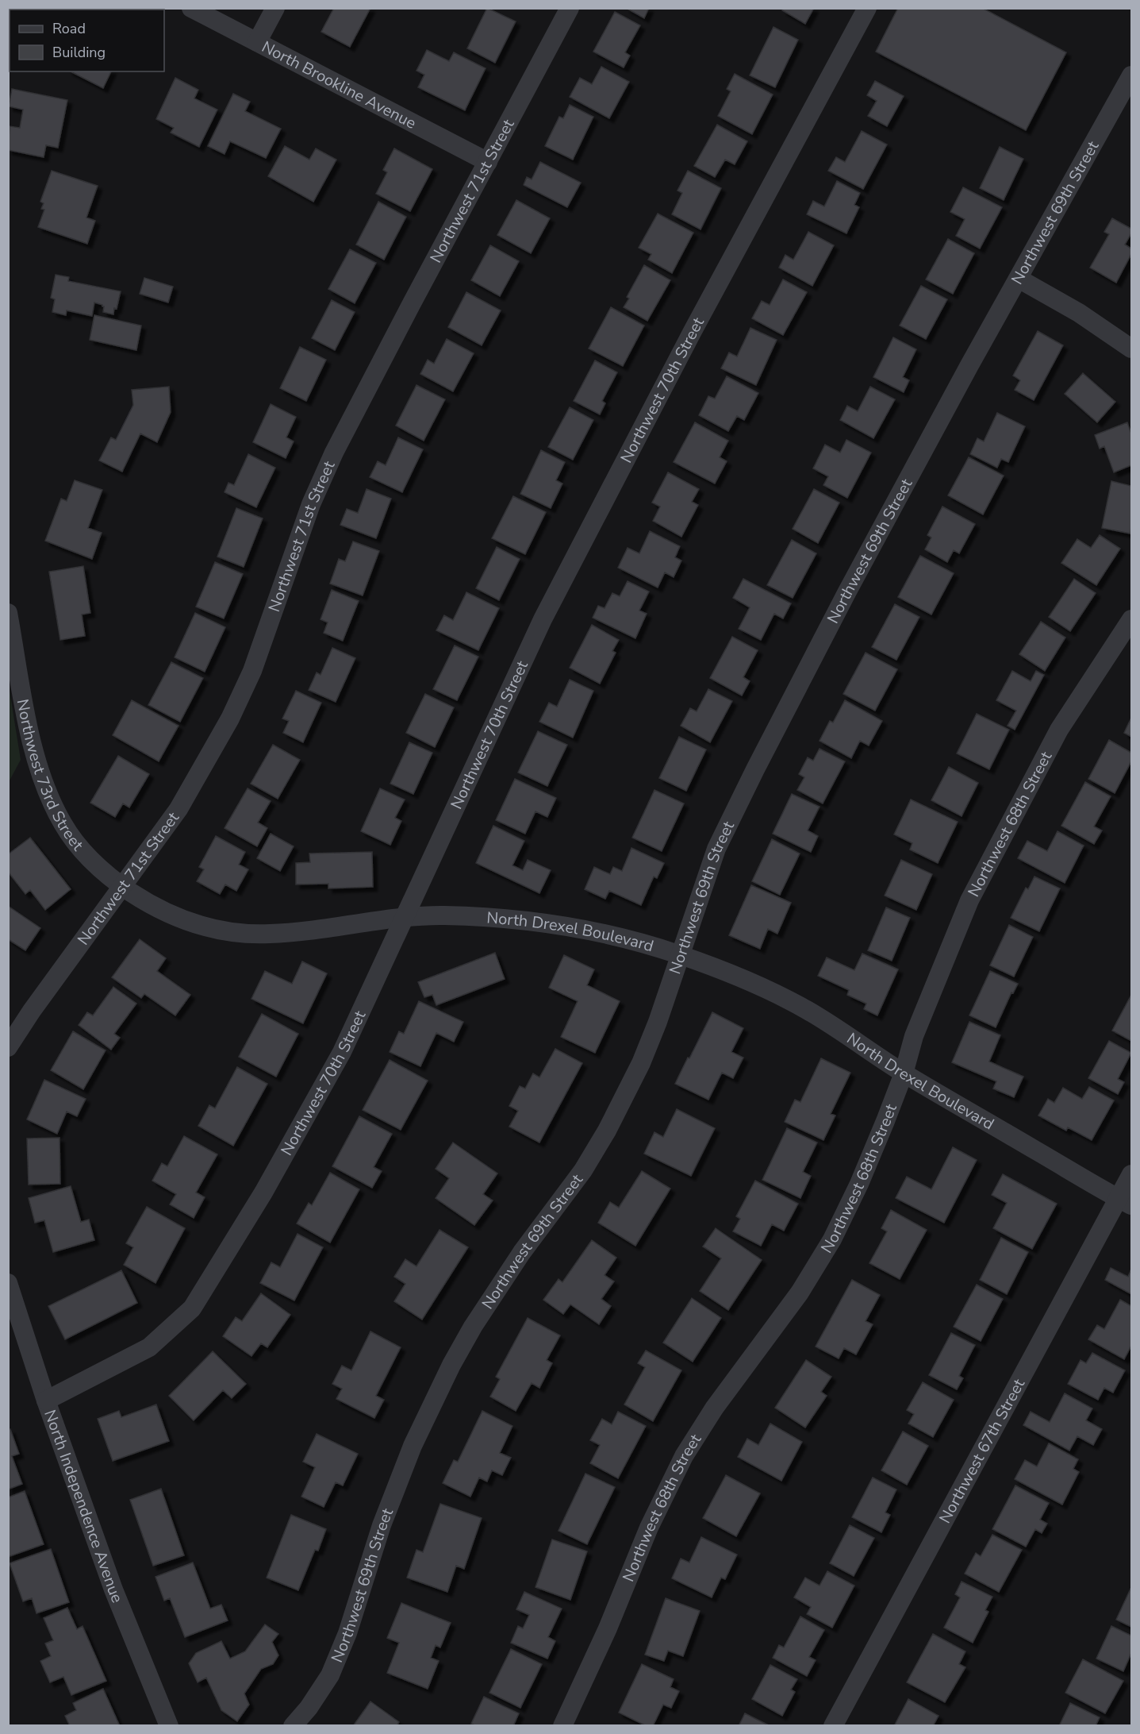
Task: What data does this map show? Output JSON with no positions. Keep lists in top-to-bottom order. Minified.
{"streets":{"street":["North Brookline Avenue","Northwest 71st Street","Northwest 69th Street","Northwest 70th Street","Northwest 73rd Street","Northwest 68th Street","North Drexel Boulevard","Northwest 67th Street","North Independence Avenue"]},"crossings":[["North Brookline Avenue","Northwest 71st Street"],["Northwest 71st Street","Northwest 73rd Street"],["Northwest 71st Street","North Drexel Boulevard"],["Northwest 69th Street","North Drexel Boulevard"],["Northwest 70th Street","North Drexel Boulevard"],["Northwest 70th Street","North Independence Avenue"],["Northwest 73rd Street","North Drexel Boulevard"],["Northwest 68th Street","North Drexel Boulevard"],["North Drexel Boulevard","Northwest 67th Street"]],"legend":["Road","Building"]}
